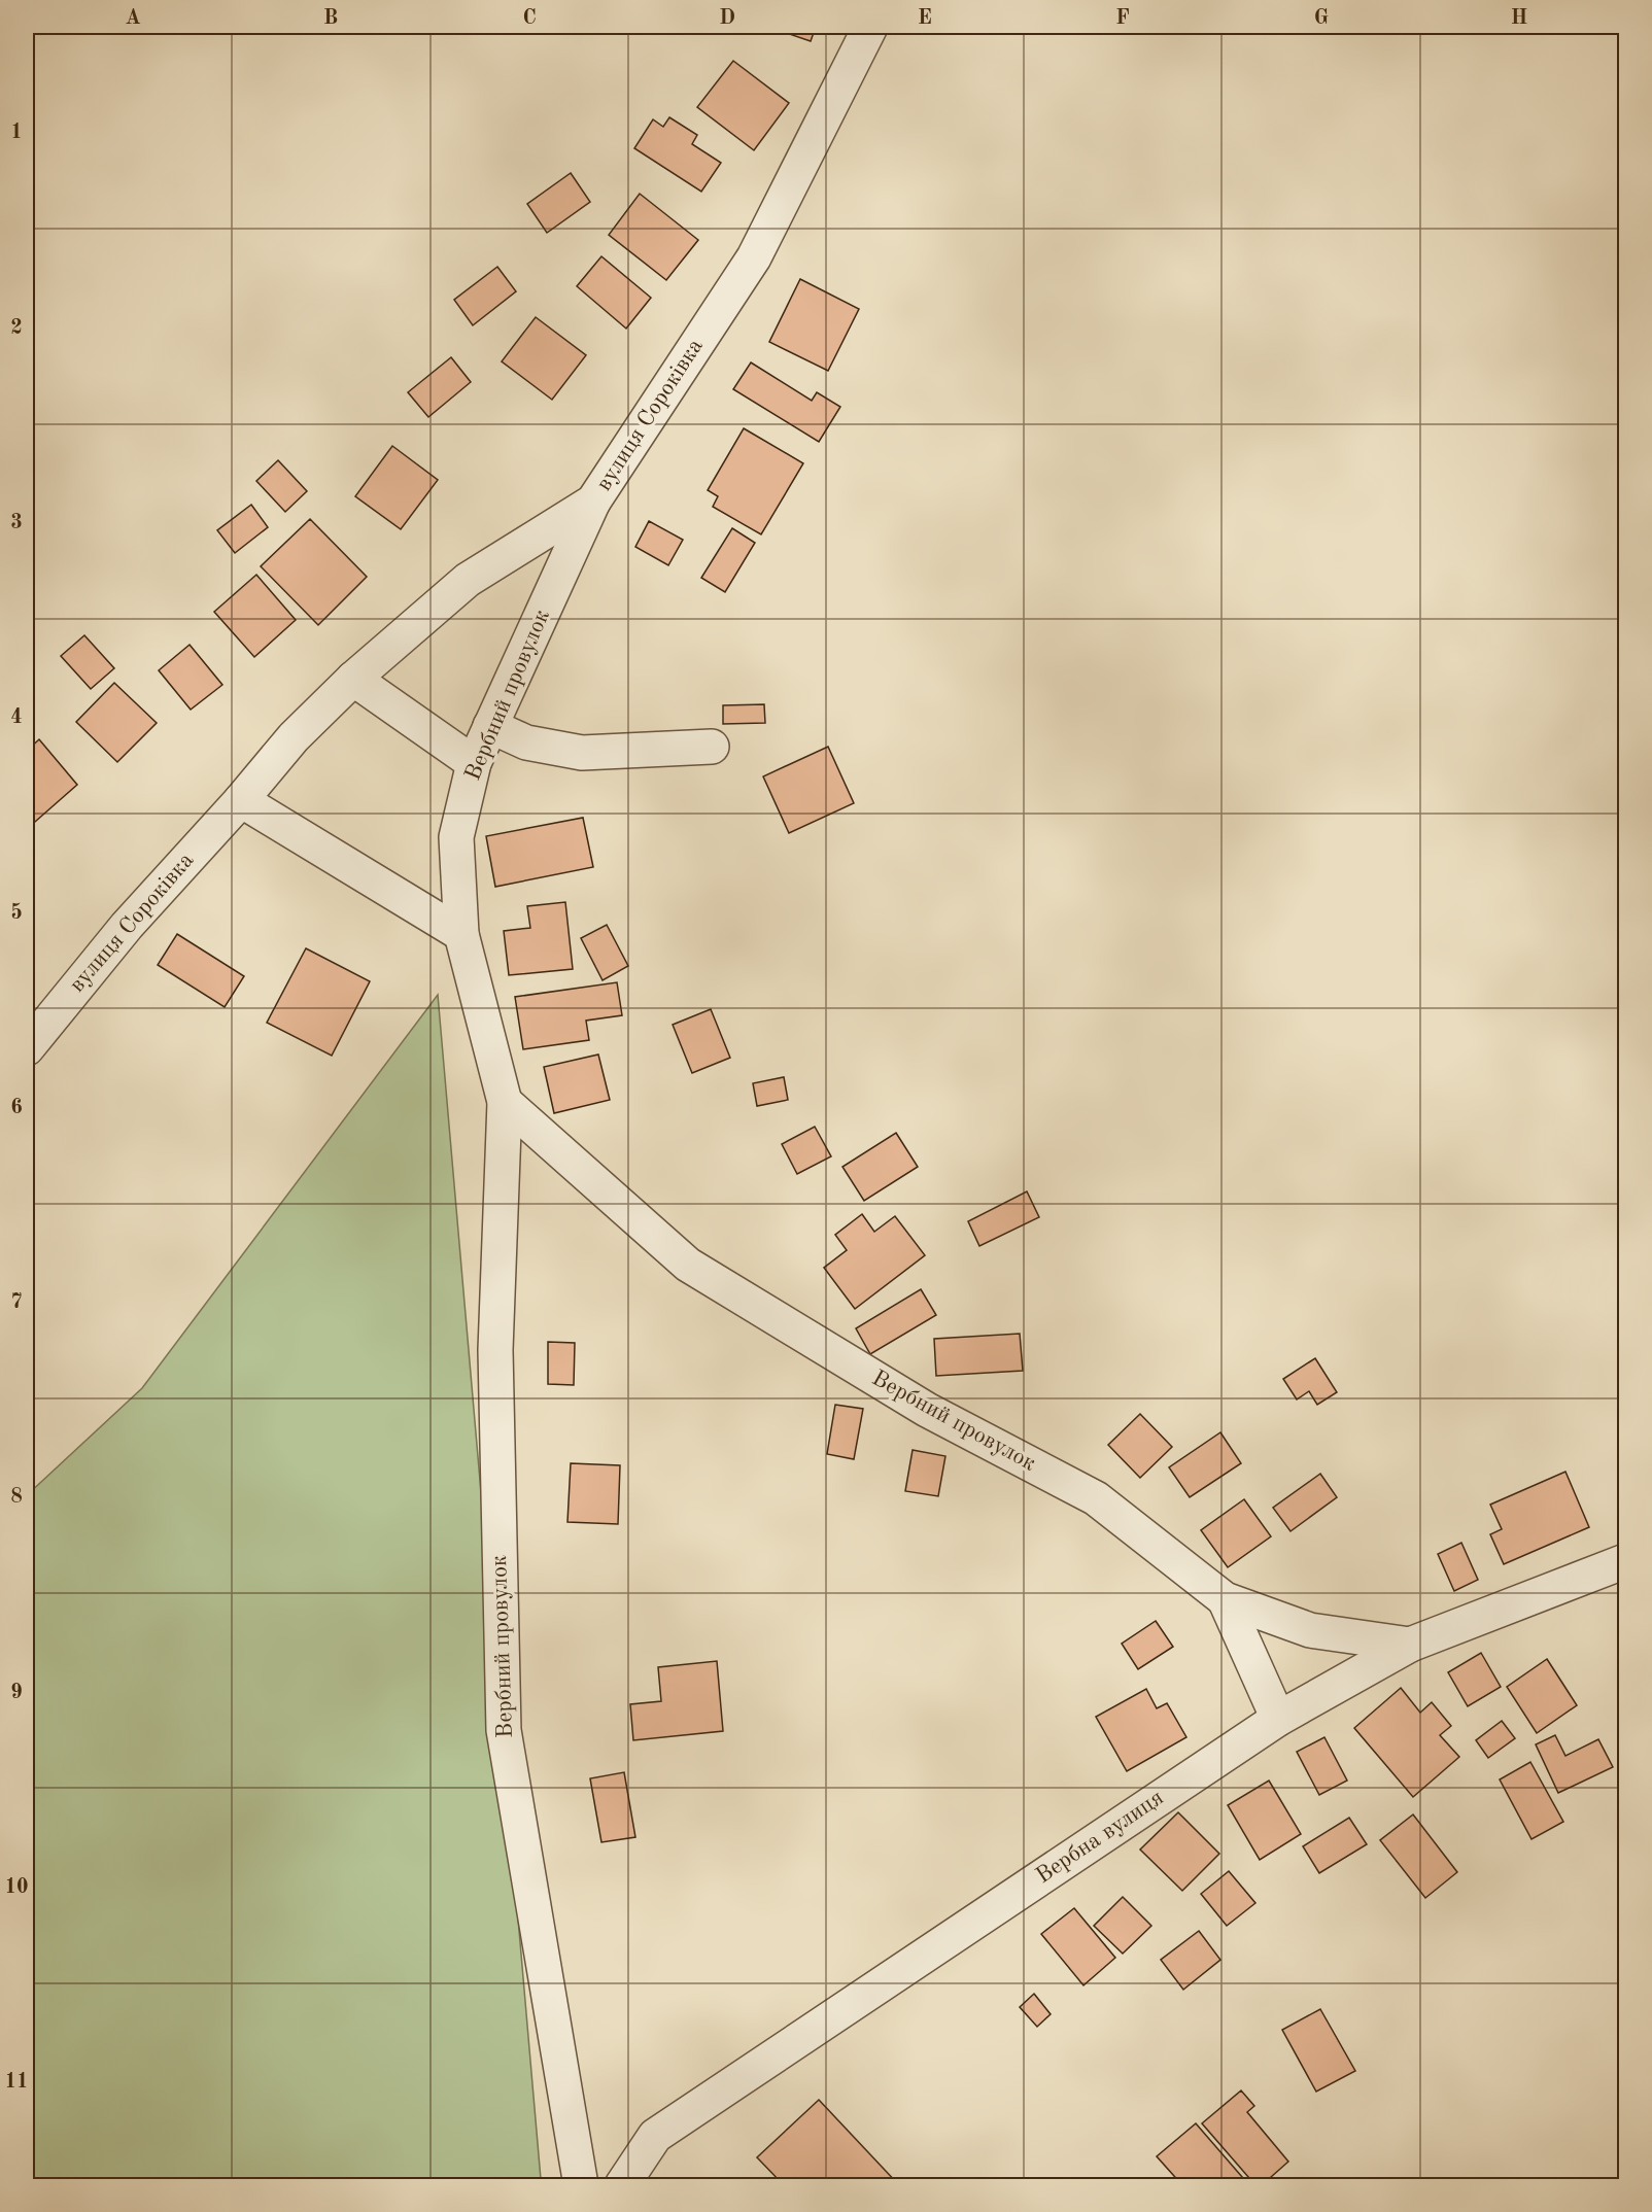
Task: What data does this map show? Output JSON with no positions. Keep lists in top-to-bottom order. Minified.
{"streets":{"street":["вулиця Сороківка","Вербний провулок","Вербна вулиця"]},"crossings":[["вулиця Сороківка","Вербний провулок"],["Вербний провулок","Вербна вулиця"]],"grid":{"columns":["A","B","C","D","E","F","G","H"],"rows":["1","2","3","4","5","6","7","8","9","10","11"]}}
